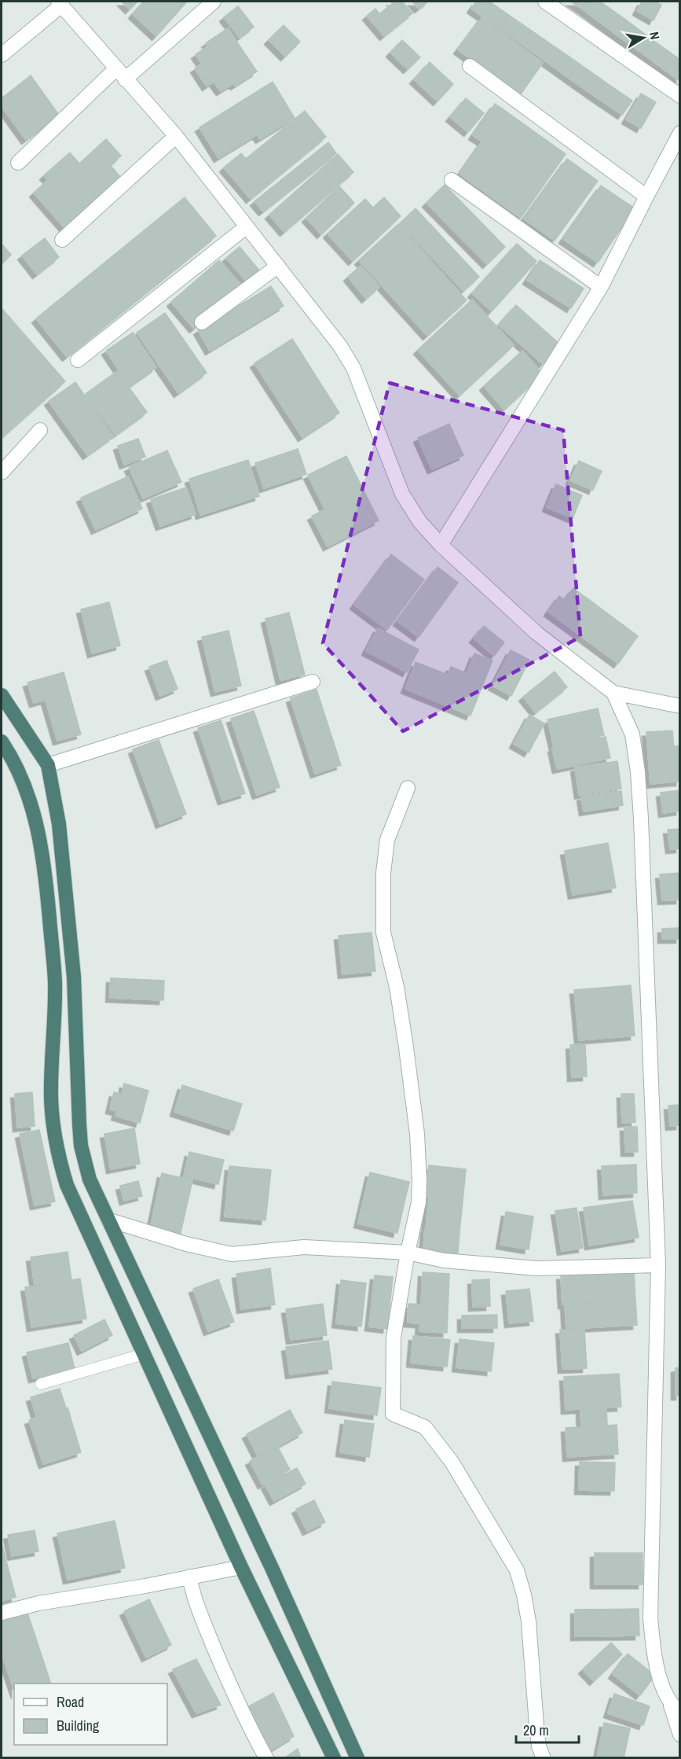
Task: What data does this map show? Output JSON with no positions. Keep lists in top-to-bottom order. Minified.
{"legend":["Road","Building"],"scale_bar":"20 m","north":"right"}
